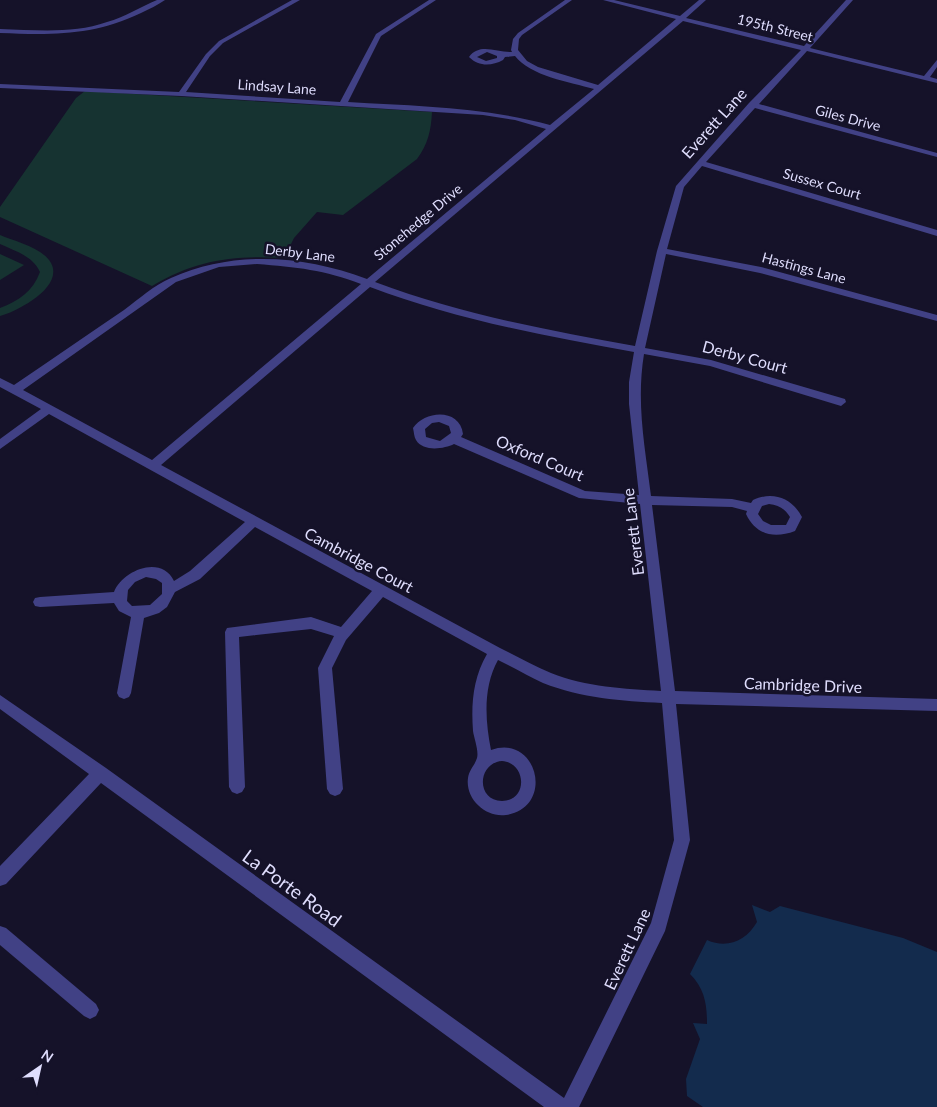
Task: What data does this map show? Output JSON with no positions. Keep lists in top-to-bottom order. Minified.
{"streets":{"street":["195th Street","Lindsay Lane","Giles Drive","Everett Lane","Sussex Court","Stonehedge Drive","Derby Lane","Hastings Lane","Derby Court","Oxford Court","Cambridge Court","Cambridge Drive","La Porte Road"]},"crossings":[["195th Street","Everett Lane"],["195th Street","Stonehedge Drive"],["Lindsay Lane","Stonehedge Drive"],["Giles Drive","Everett Lane"],["Everett Lane","Sussex Court"],["Everett Lane","Derby Lane"],["Everett Lane","Hastings Lane"],["Everett Lane","Derby Court"],["Everett Lane","Oxford Court"],["Everett Lane","Cambridge Court"],["Everett Lane","Cambridge Drive"],["Stonehedge Drive","Derby Lane"],["Stonehedge Drive","Cambridge Court"],["Derby Lane","Derby Court"],["Derby Lane","Cambridge Court"],["Cambridge Court","Cambridge Drive"]],"north":"top right"}
